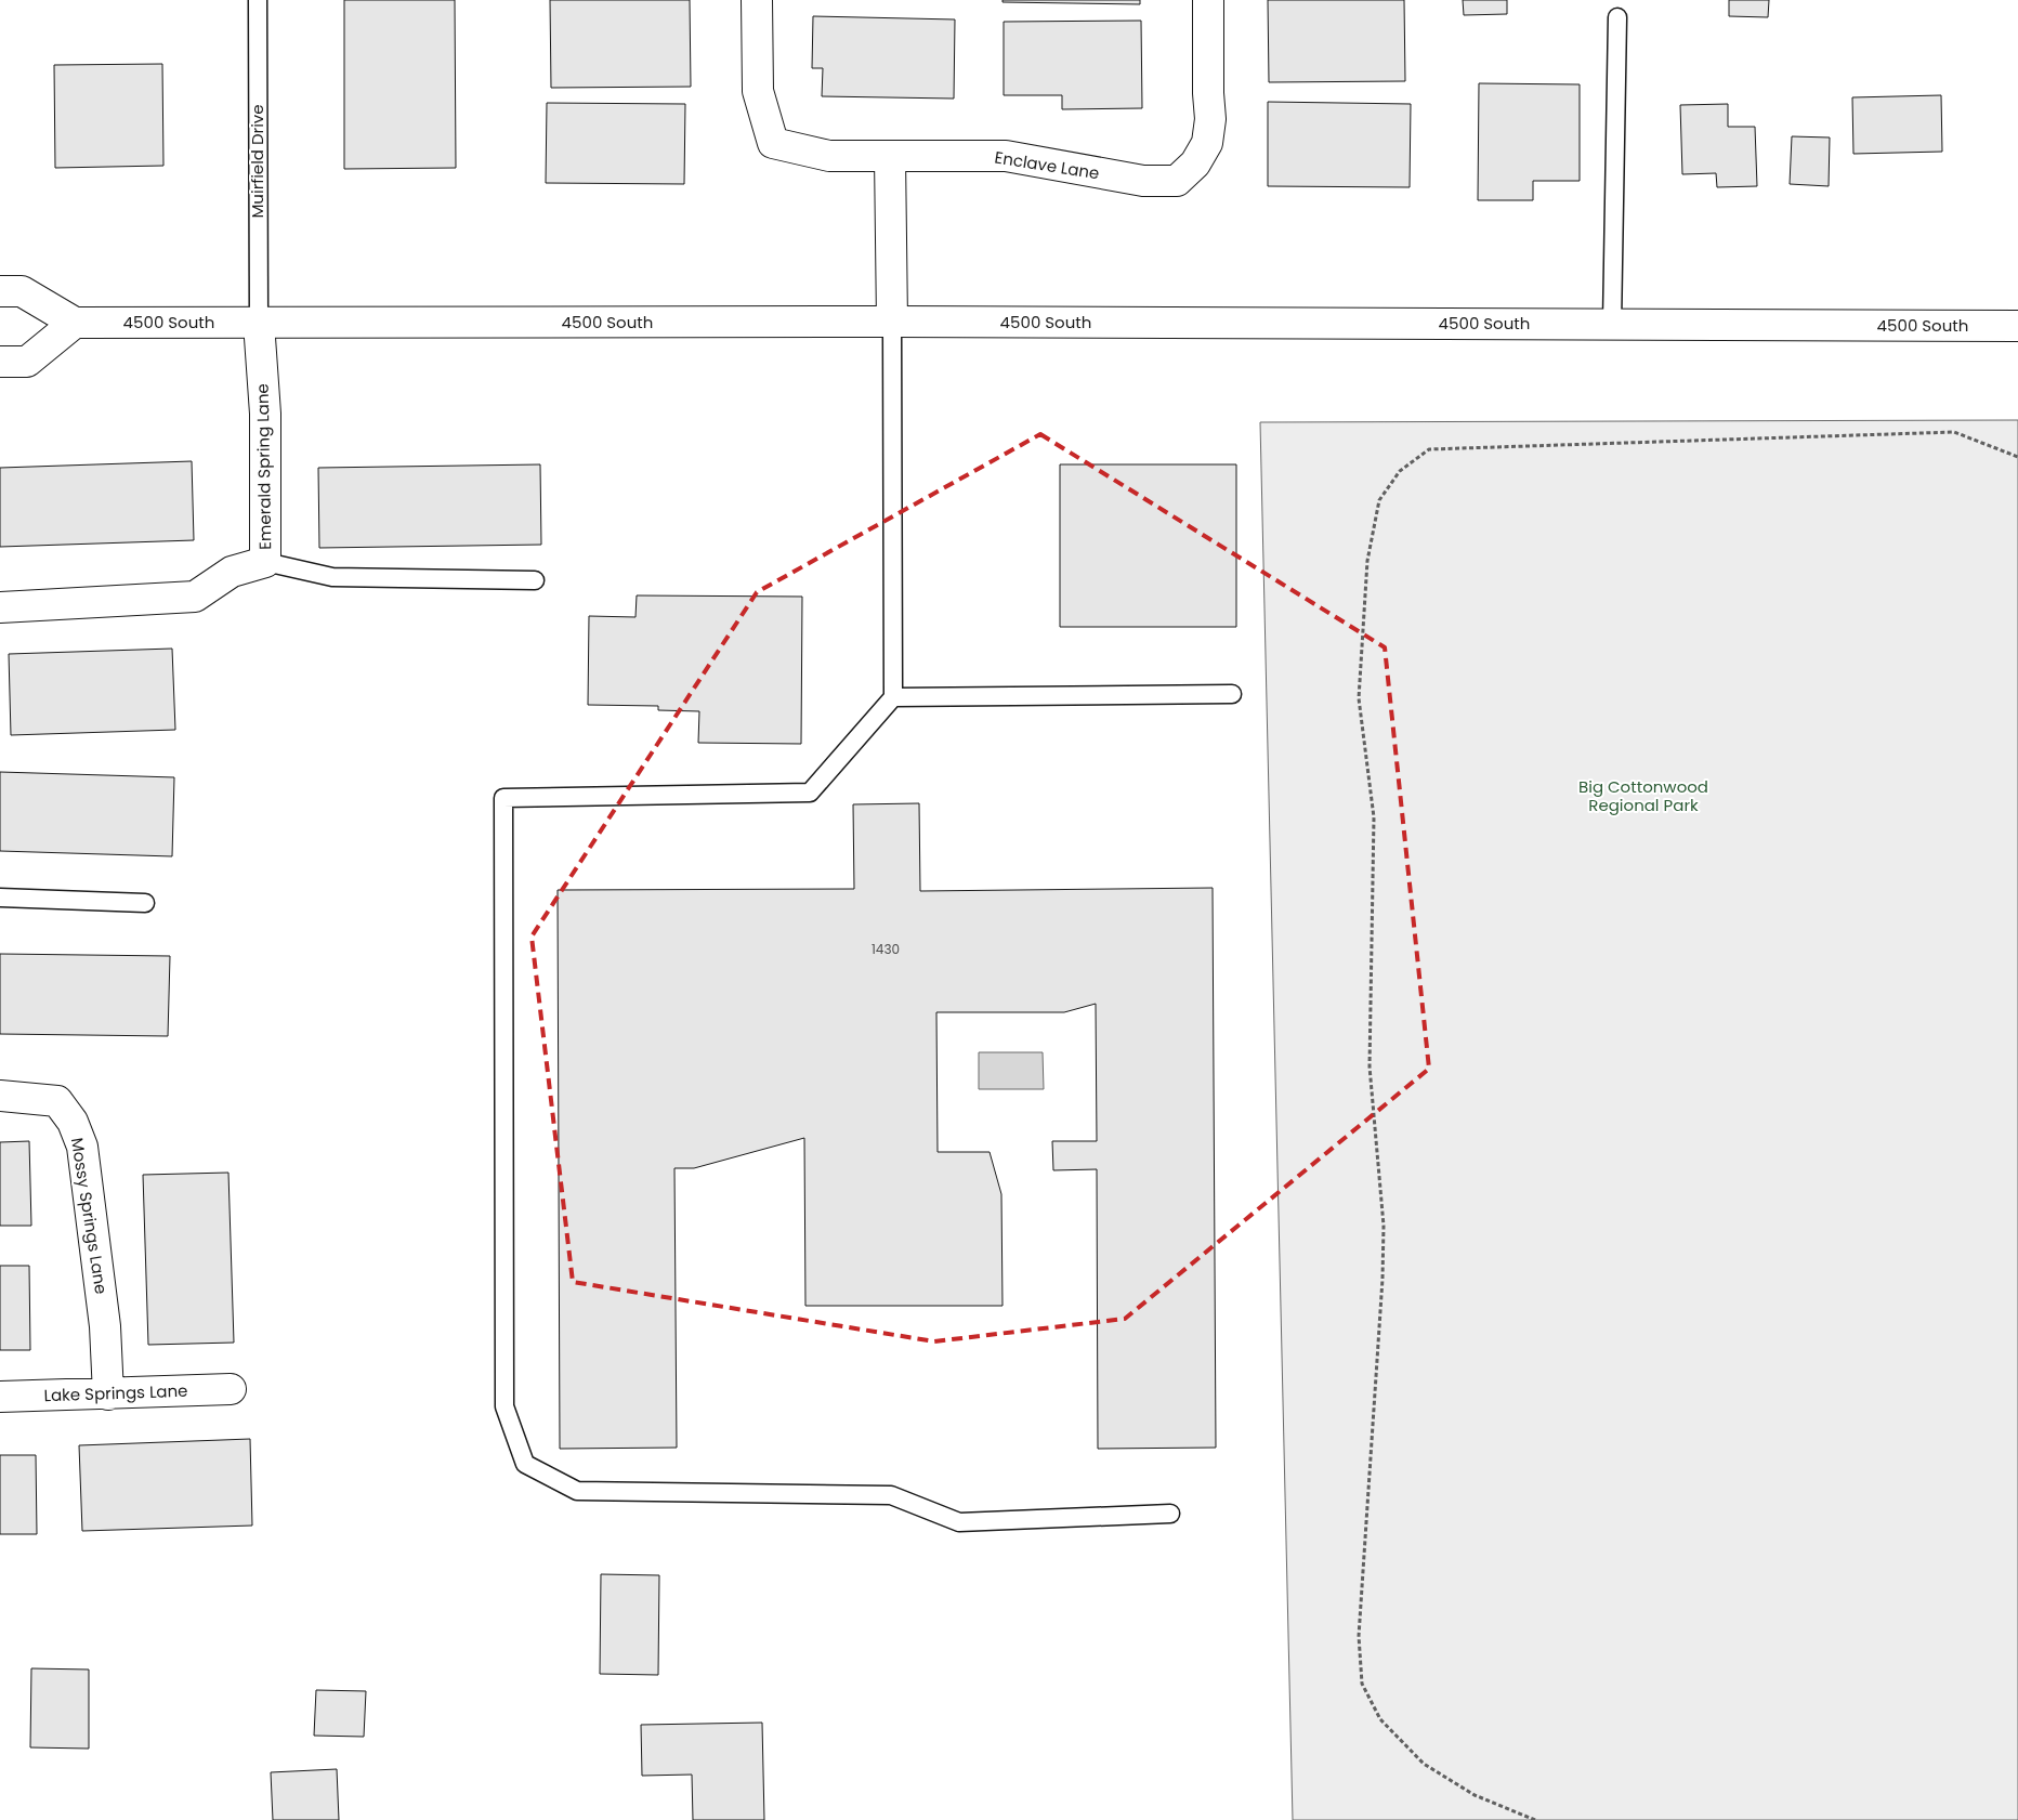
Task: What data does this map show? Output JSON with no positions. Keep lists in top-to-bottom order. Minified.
{"streets":{"main road":["Enclave Lane","4500 South","Emerald Spring Lane","Mossy Springs Lane","Lake Springs Lane"],"lane":["Muirfield Drive"]},"crossings":[["Muirfield Drive","4500 South"],["Muirfield Drive","Emerald Spring Lane"],["4500 South","Emerald Spring Lane"],["Mossy Springs Lane","Lake Springs Lane"]],"parks":["Big Cottonwood Regional Park"],"house_numbers":["1430"]}
